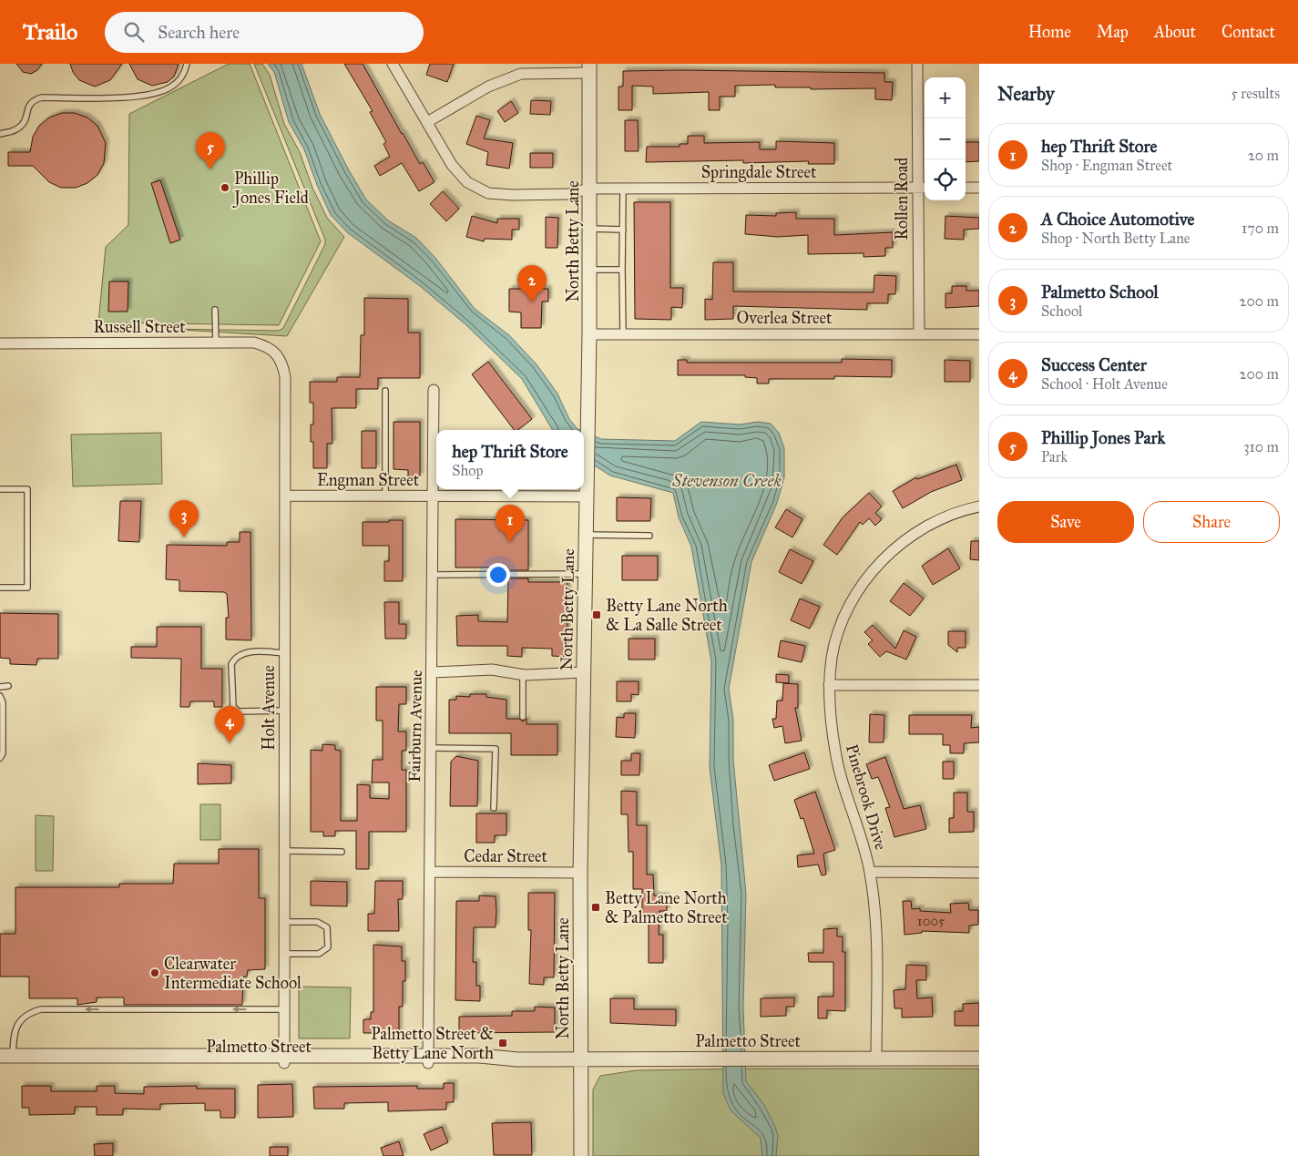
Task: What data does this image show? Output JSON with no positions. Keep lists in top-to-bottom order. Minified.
{"streets":{"street":["Springdale Street","Rollen Road","North Betty Lane","Overlea Street","Russell Street","Engman Street","Holt Avenue","Fairburn Avenue","Pinebrook Drive","Cedar Street","Palmetto Street"]},"crossings":[["Springdale Street","Rollen Road"],["Springdale Street","North Betty Lane"],["Rollen Road","Overlea Street"],["North Betty Lane","Overlea Street"],["North Betty Lane","Engman Street"],["North Betty Lane","Cedar Street"],["North Betty Lane","Palmetto Street"],["Russell Street","Holt Avenue"],["Engman Street","Holt Avenue"],["Engman Street","Fairburn Avenue"],["Holt Avenue","Palmetto Street"],["Fairburn Avenue","Cedar Street"],["Fairburn Avenue","Palmetto Street"],["Pinebrook Drive","Palmetto Street"]],"water":["Stevenson Creek"],"places":{"other":["Phillip Jones Field","Clearwater Intermediate School"],"transit":["Betty Lane North & La Salle Street","Betty Lane North & Palmetto Street","Palmetto Street & Betty Lane North"]},"house_numbers":["1005"],"page":{"header":"Trailo","search":"Search here","nav":["Home","Map","About","Contact"],"heading":["Nearby","5 results"],"map_buttons":["+","−"],"list":[{"mark":"1","name":"hep Thrift Store","note":"Shop · Engman Street","value":"20 m"},{"mark":"2","name":"A Choice Automotive","note":"Shop · North Betty Lane","value":"170 m"},{"mark":"3","name":"Palmetto School","note":"School","value":"200 m"},{"mark":"4","name":"Success Center","note":"School · Holt Avenue","value":"200 m"},{"mark":"5","name":"Phillip Jones Park","note":"Park","value":"310 m"}],"pins":["5","2","3","1","4"],"popup":["hep Thrift Store","Shop"],"buttons":["Save","Share"]}}
